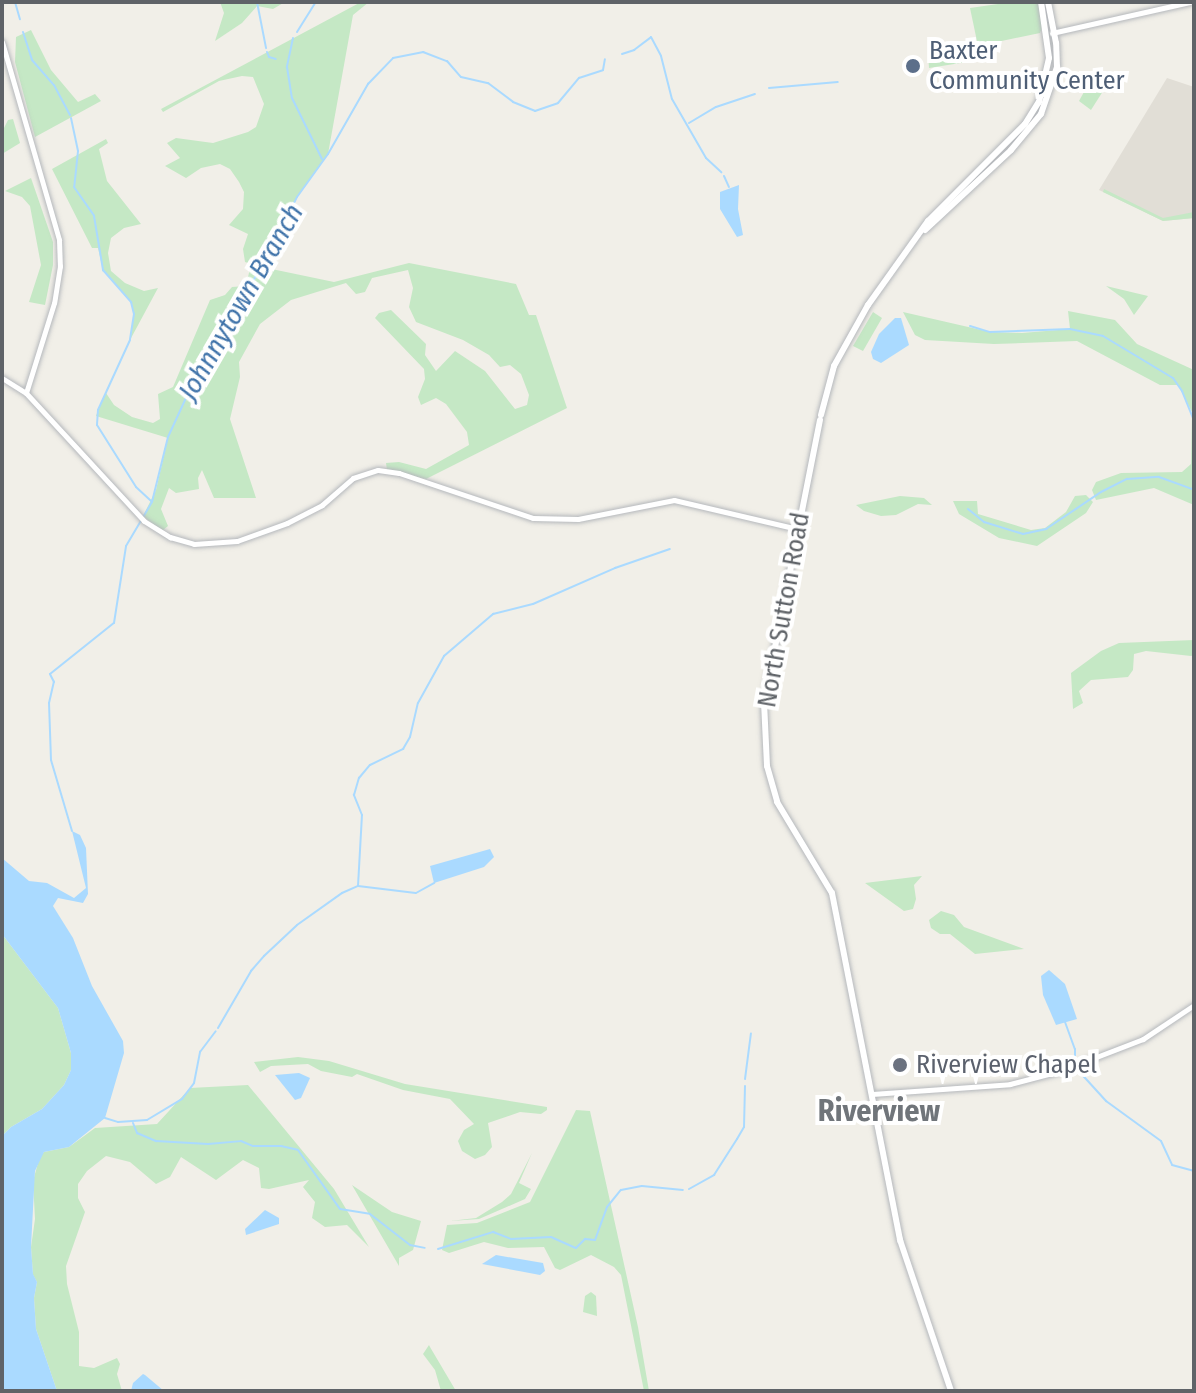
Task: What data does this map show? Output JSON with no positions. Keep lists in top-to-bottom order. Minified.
{"streets":{"main road":["North Sutton Road"]},"districts":["Riverview"],"water":["Johnnytown Branch"],"places":["Baxter Community Center","Riverview Chapel"]}
